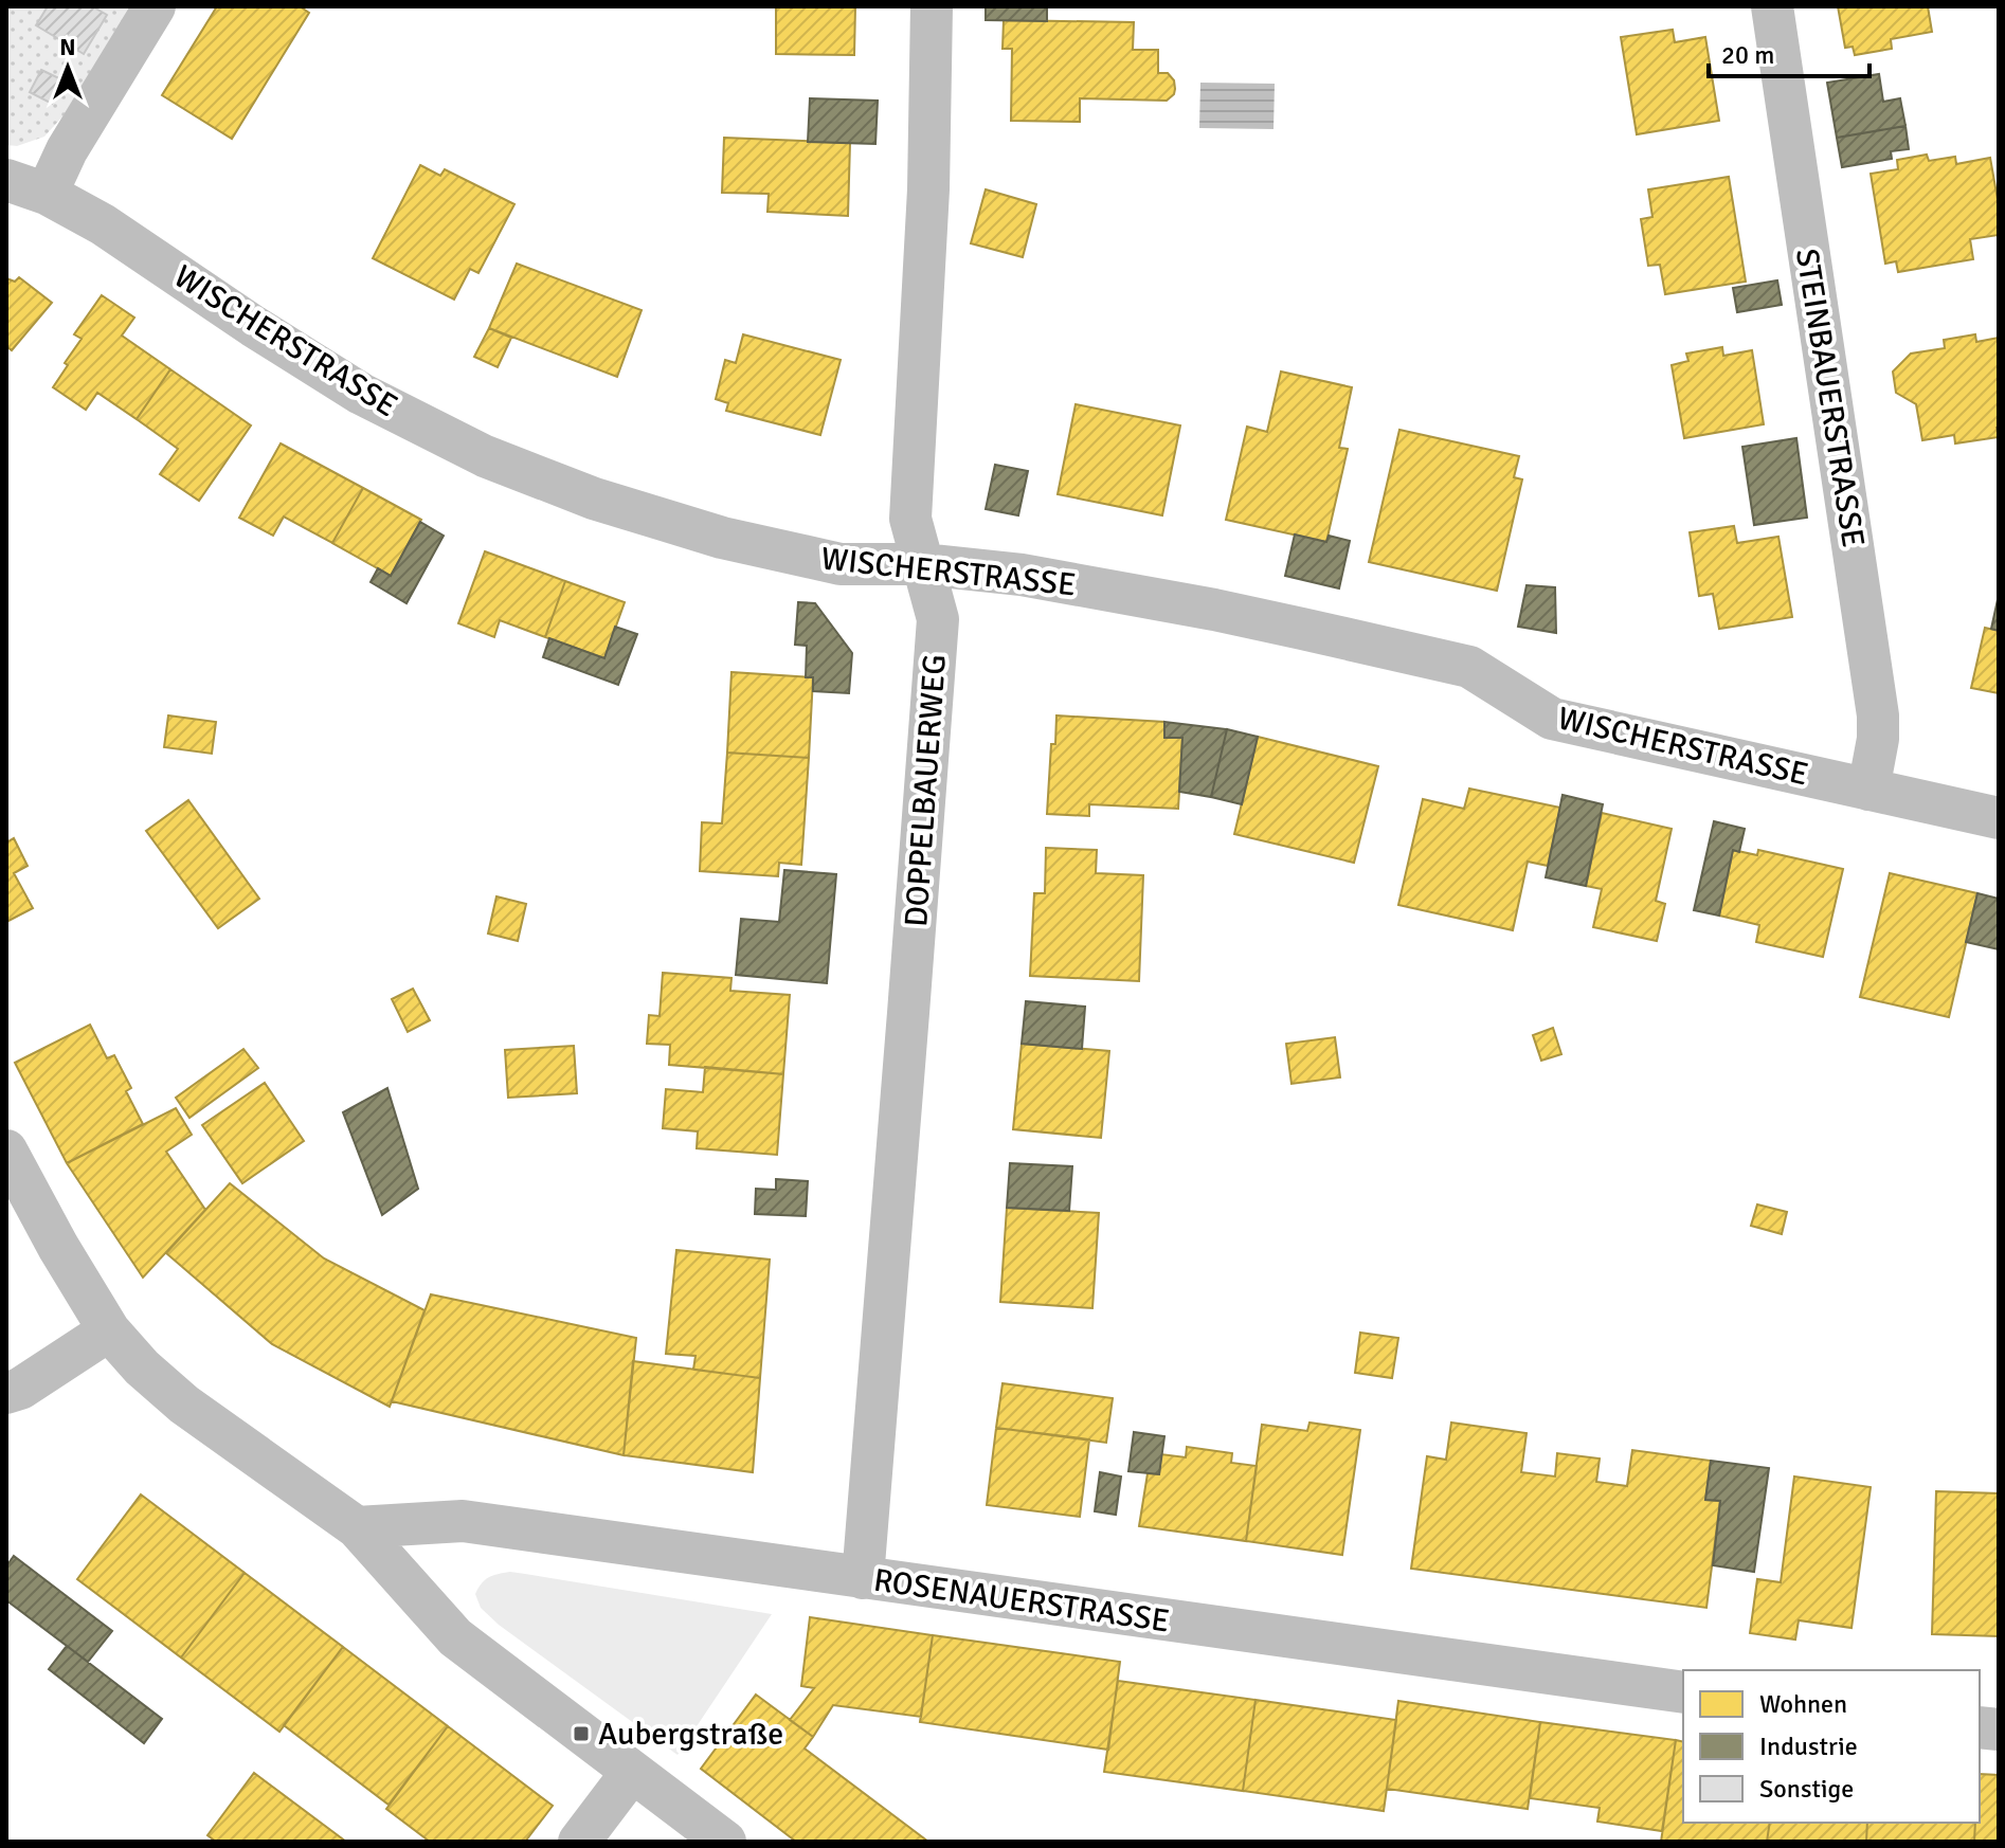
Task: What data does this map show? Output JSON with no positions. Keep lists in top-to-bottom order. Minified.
{"streets":{"street":["WISCHERSTRASSE","STEINBAUERSTRASSE","DOPPELBAUERWEG","ROSENAUERSTRASSE"]},"crossings":[["WISCHERSTRASSE","STEINBAUERSTRASSE"],["WISCHERSTRASSE","DOPPELBAUERWEG"],["DOPPELBAUERWEG","ROSENAUERSTRASSE"]],"places":{"transit":["Aubergstraße"]},"legend":["Wohnen","Industrie","Sonstige"],"scale_bar":"20 m","north":"top"}
